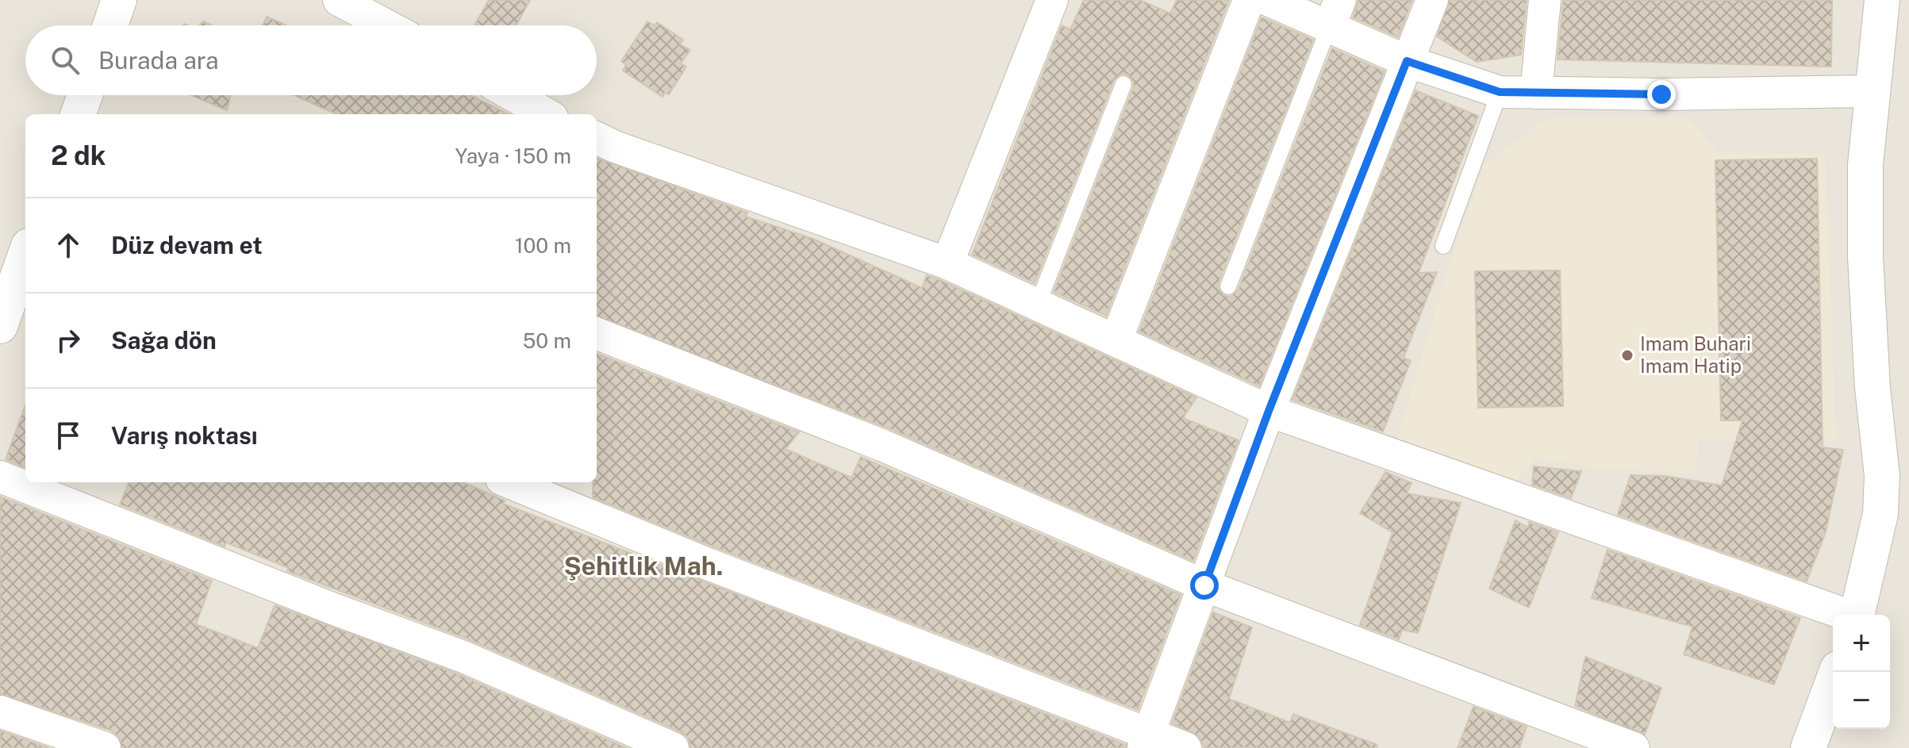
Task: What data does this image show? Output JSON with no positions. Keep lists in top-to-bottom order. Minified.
{"districts":["Şehitlik Mah."],"places":["Imam Buhari Imam Hatip"],"page":{"search":"Burada ara","heading":["2 dk","Yaya · 150 m"],"list":[["Düz devam et","100 m"],["Sağa dön","50 m"],"Varış noktası"],"map_buttons":["+","−"]}}
